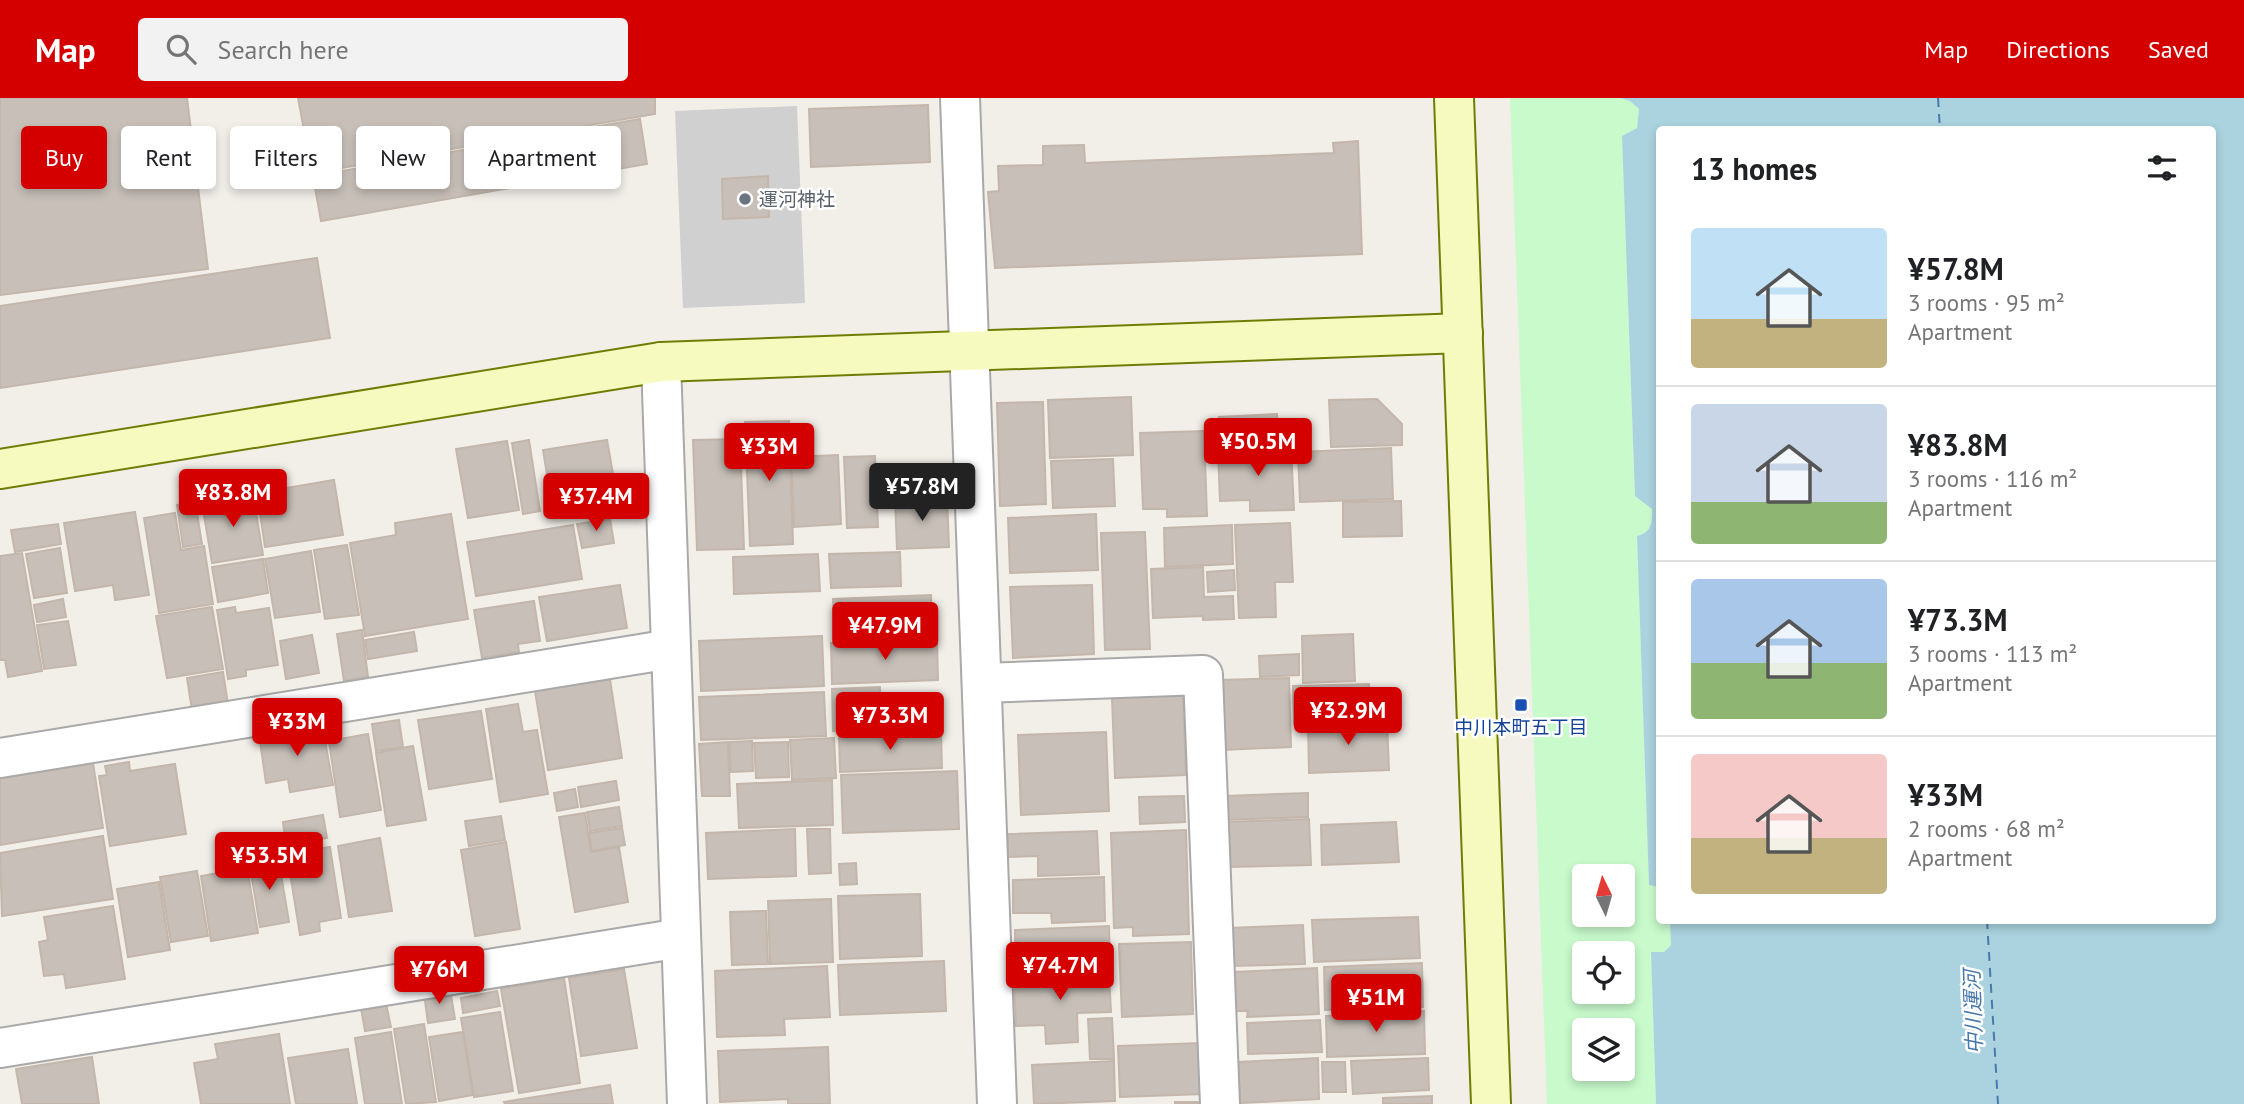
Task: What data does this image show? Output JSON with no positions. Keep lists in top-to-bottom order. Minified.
{"water":["中川運河"],"places":{"other":["運河神社"],"transit":["中川本町五丁目"]},"north":"top","page":{"header":"Map","search":"Search here","nav":["Map","Directions","Saved"],"chip":["Buy","Rent","Filters","New","Apartment"],"heading":"13 homes","list":[{"name":"¥57.8M","note":"3 rooms · 95 m² · Apartment"},{"name":"¥83.8M","note":"3 rooms · 116 m² · Apartment"},{"name":"¥73.3M","note":"3 rooms · 113 m² · Apartment"},{"name":"¥33M","note":"2 rooms · 68 m² · Apartment"}],"price":["¥50.5M","¥33M","¥57.8M","¥83.8M","¥37.4M","¥47.9M","¥32.9M","¥73.3M","¥33M","¥53.5M","¥74.7M","¥76M","¥51M"]}}
